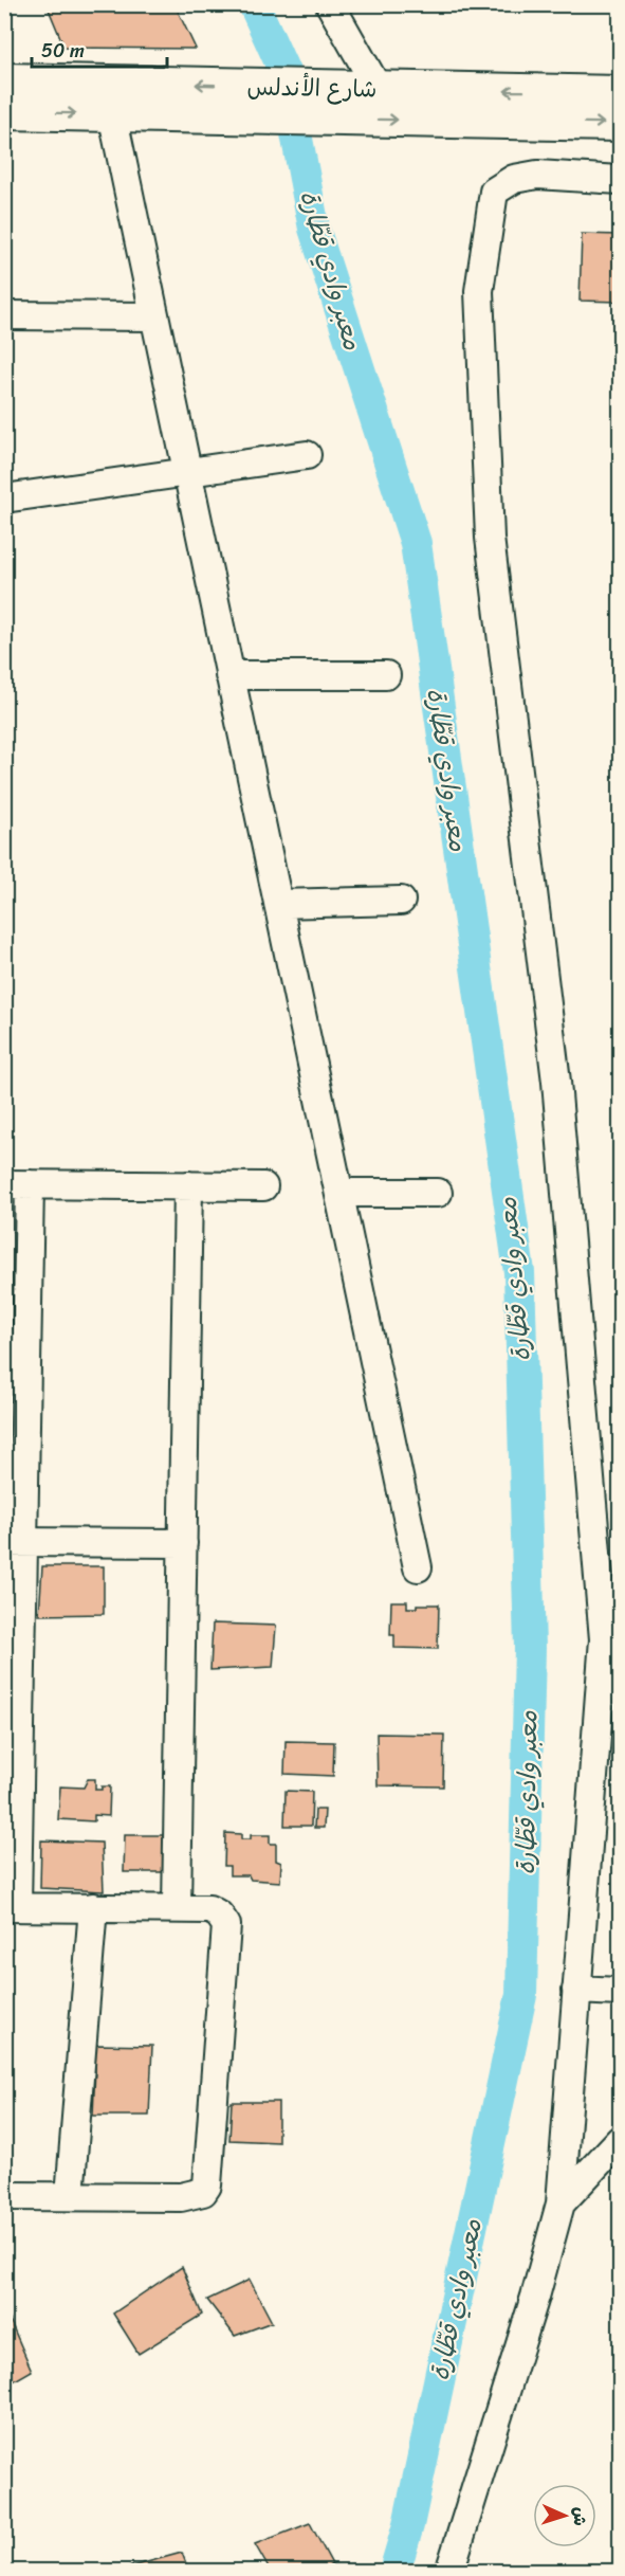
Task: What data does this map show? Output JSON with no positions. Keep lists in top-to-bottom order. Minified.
{"streets":{"main road":["شارع الأندلس"]},"water":["معبر وادي قطّارة"],"scale_bar":"50 m","north":"right"}
